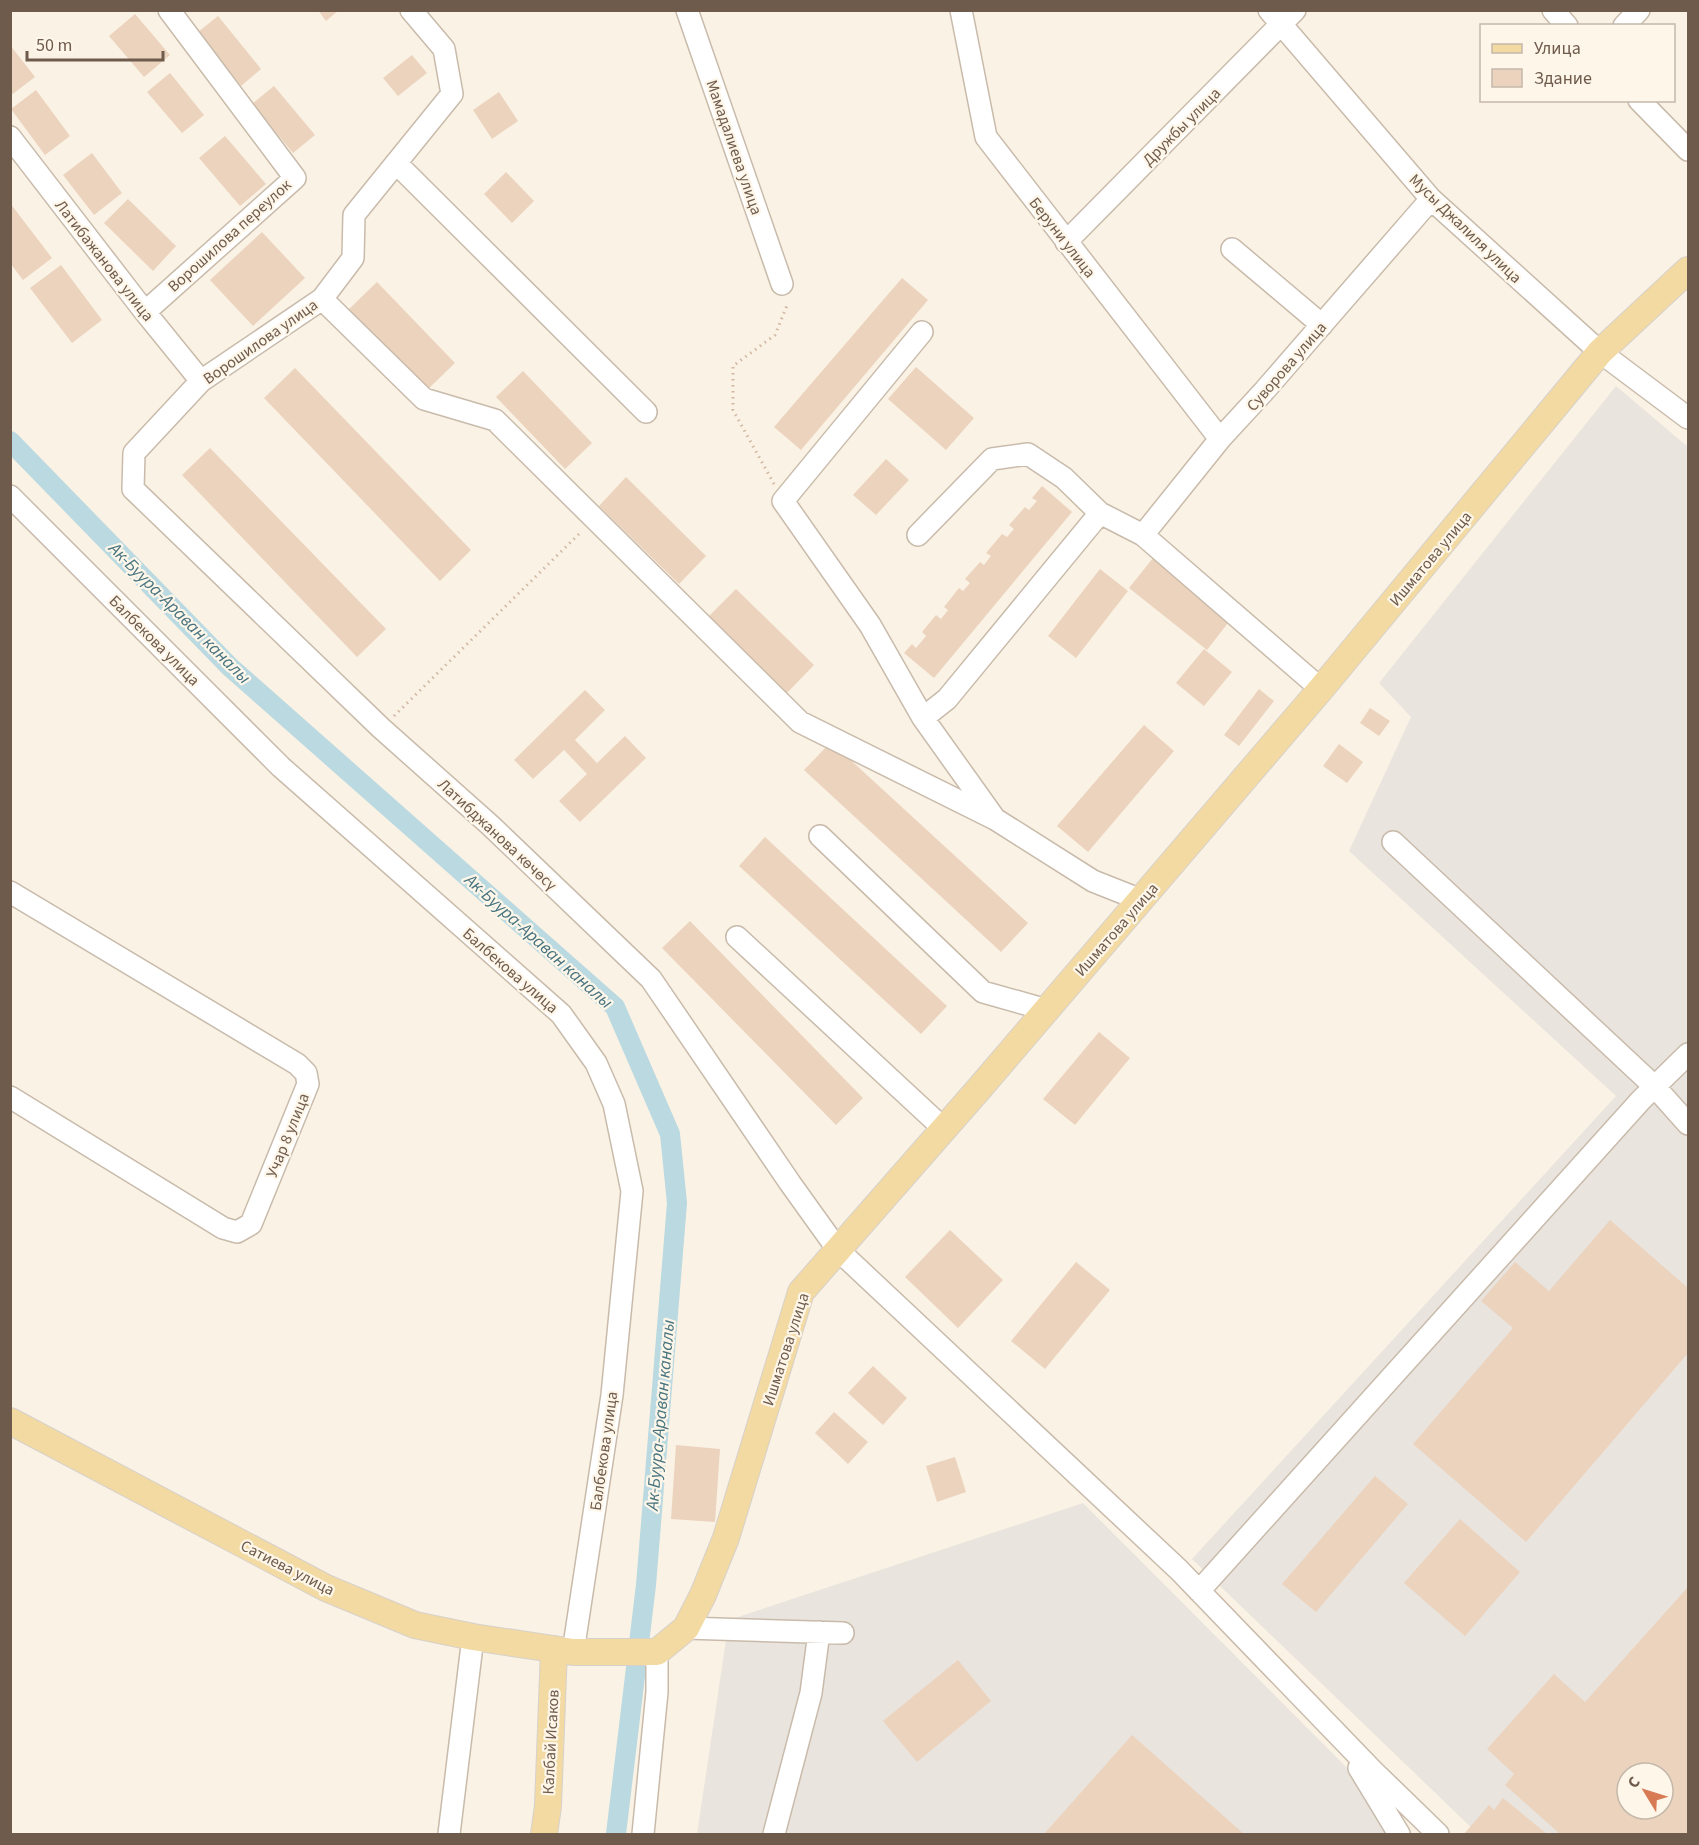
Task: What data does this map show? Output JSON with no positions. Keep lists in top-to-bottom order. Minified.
{"streets":{"main road":["Ишматова улица","Сатиева улица","Калбай Исаков"],"street":["Дружбы улица","Мамадалиева улица","Мусы Джалиля улица","Ворошилова переулок","Беруни улица","Латибажанова улица","Ворошилова улица","Суворова улица","Балбекова улица","Латибджанова көчөсү","Учар 8 улица"]},"crossings":[["Дружбы улица","Мусы Джалиля улица"],["Дружбы улица","Беруни улица"],["Мусы Джалиля улица","Суворова улица"],["Мусы Джалиля улица","Ишматова улица"],["Ворошилова переулок","Латибажанова улица"],["Беруни улица","Суворова улица"],["Латибажанова улица","Ворошилова улица"],["Ворошилова улица","Латибджанова көчөсү"],["Ишматова улица","Латибджанова көчөсү"],["Ишматова улица","Сатиева улица"],["Балбекова улица","Сатиева улица"],["Балбекова улица","Калбай Исаков"],["Сатиева улица","Калбай Исаков"]],"water":["Ак-Буура-Араван каналы"],"legend":["Улица","Здание"],"scale_bar":"50 m","north":"top left"}
